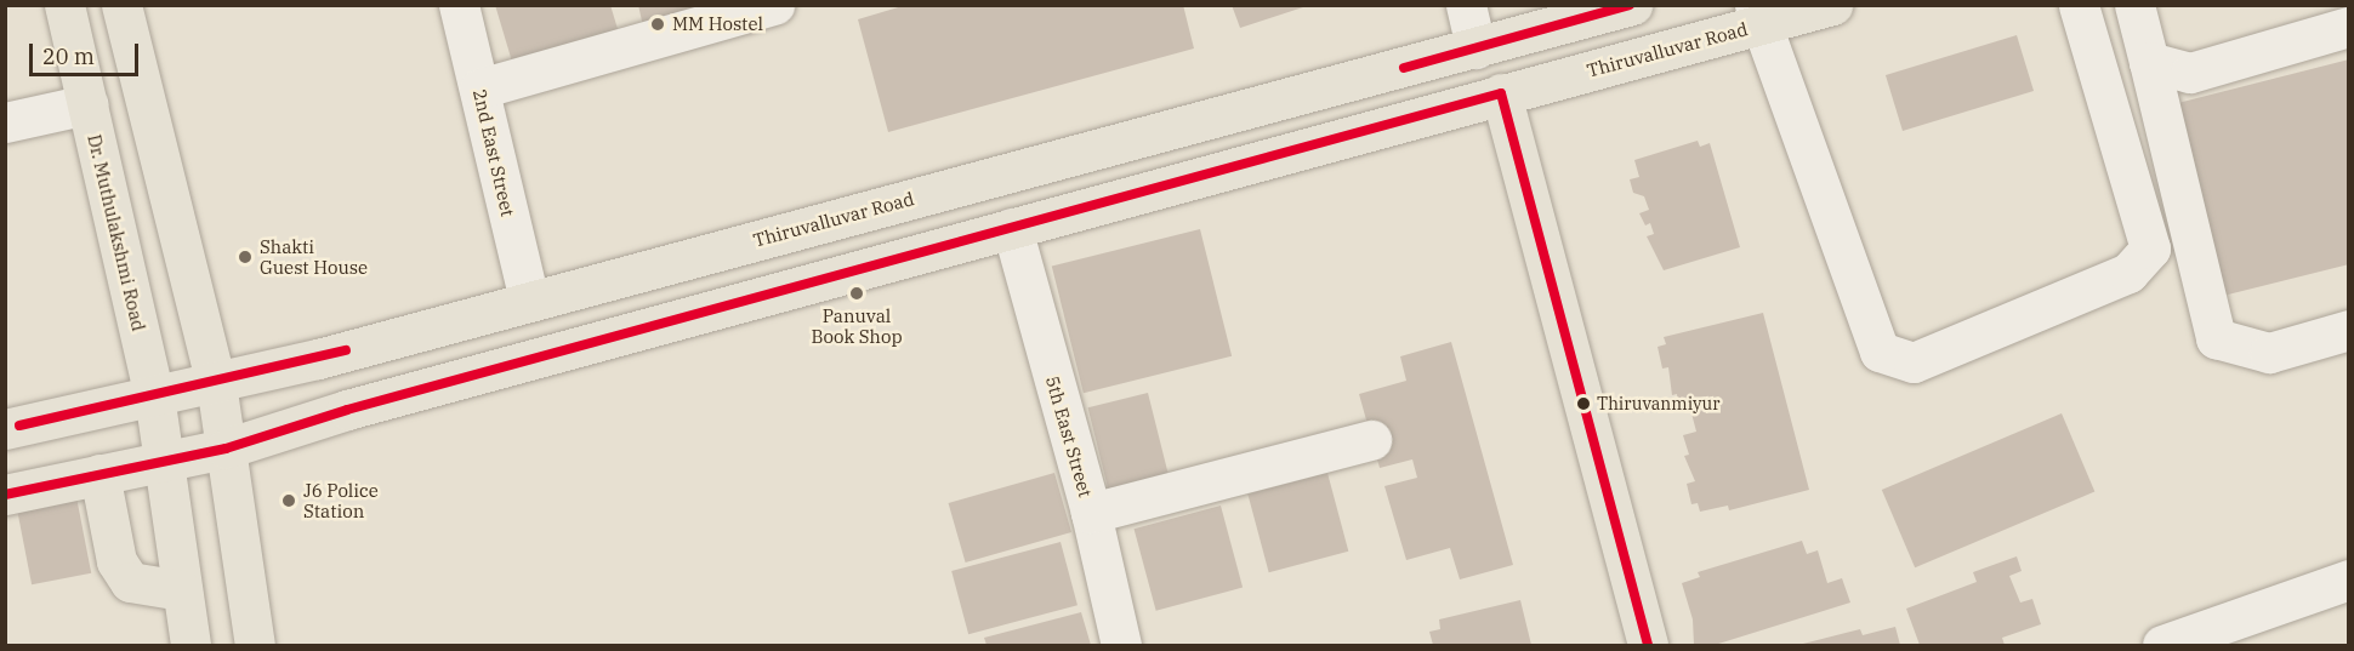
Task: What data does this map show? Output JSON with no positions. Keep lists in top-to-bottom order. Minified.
{"streets":{"main road":["Thiruvalluvar Road","Dr. Muthulakshmi Road"],"street":["2nd East Street","5th East Street"]},"crossings":[["Thiruvalluvar Road","2nd East Street"],["Thiruvalluvar Road","Dr. Muthulakshmi Road"],["Thiruvalluvar Road","5th East Street"]],"places":["MM Hostel","Shakti Guest House","Panuval Book Shop","Thiruvanmiyur","J6 Police Station"],"scale_bar":"20 m"}
